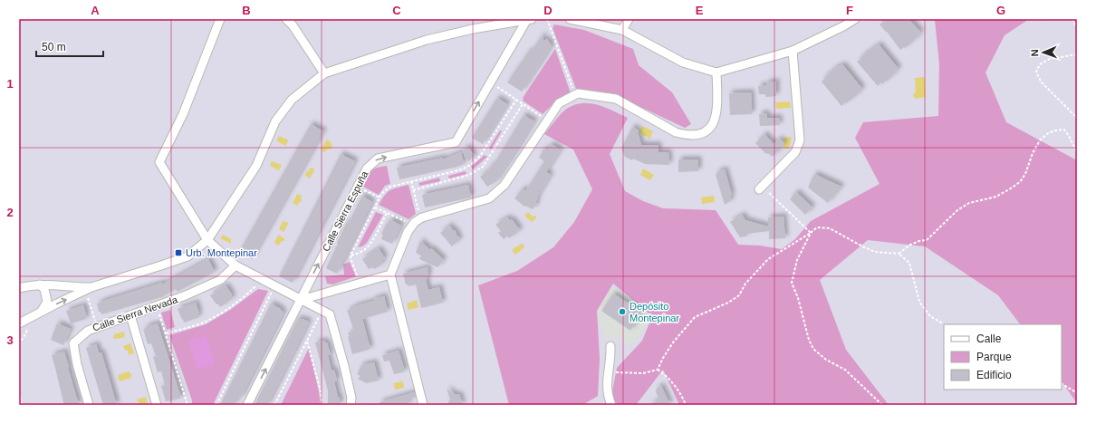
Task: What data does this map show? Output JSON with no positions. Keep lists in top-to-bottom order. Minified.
{"streets":{"street":["Calle Sierra Espuña","Calle Sierra Nevada"]},"places":{"transit":["Urb. Montepinar"],"other":["Depósito Montepinar"]},"legend":["Calle","Parque","Edificio"],"scale_bar":"50 m","north":"left","grid":{"columns":["A","B","C","D","E","F","G"],"rows":["1","2","3"]}}
